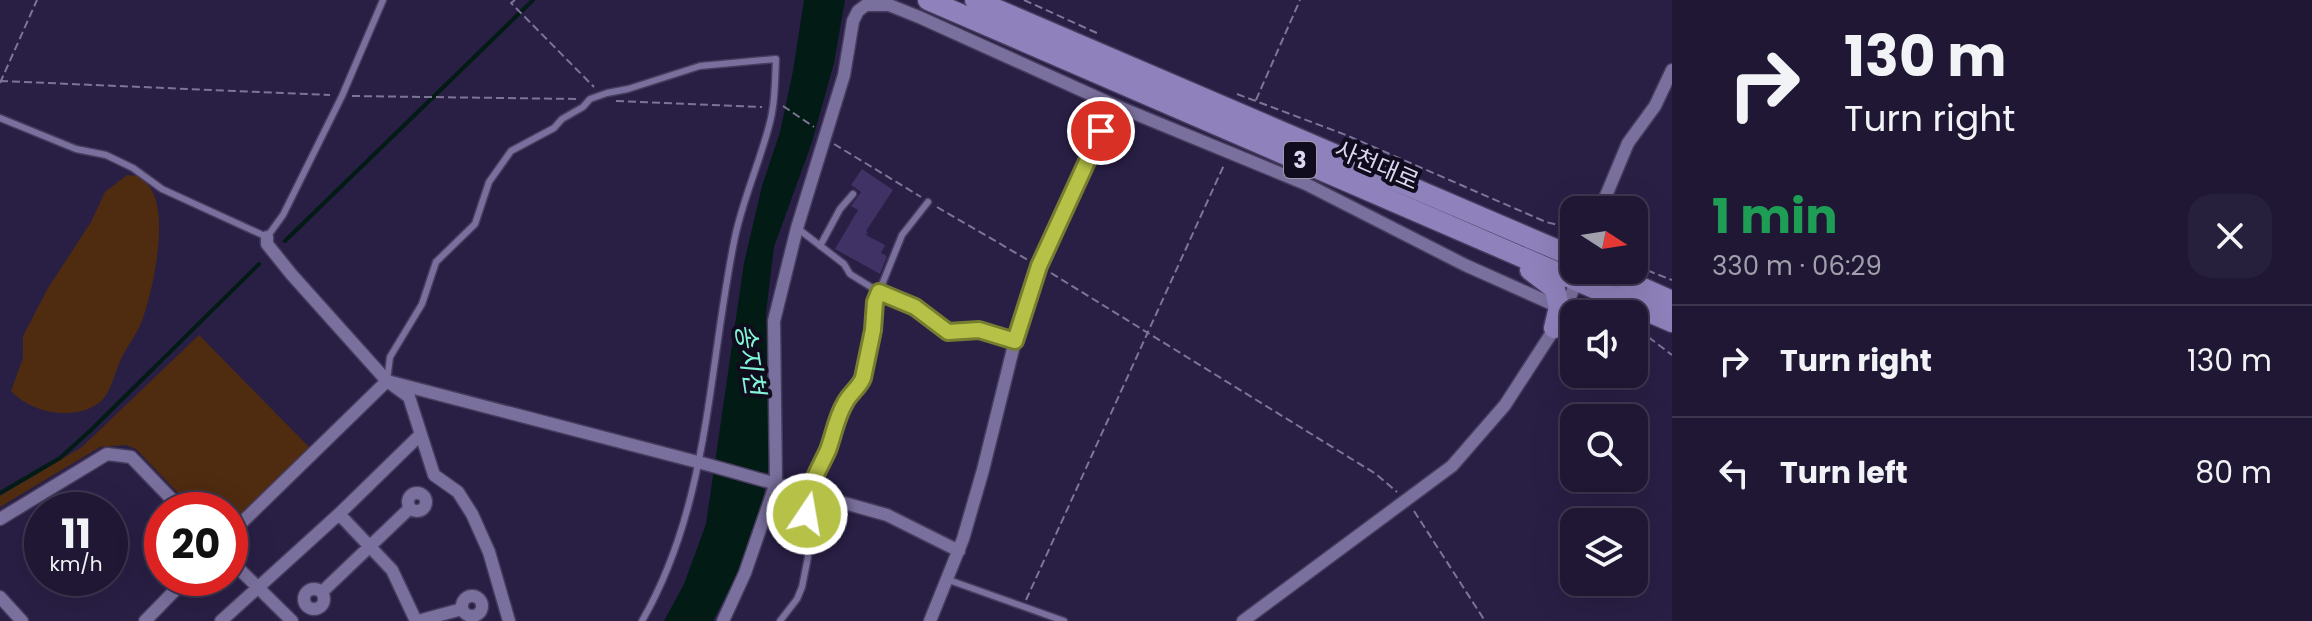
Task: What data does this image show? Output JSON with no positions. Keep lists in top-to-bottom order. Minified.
{"streets":{"main road":["3","사천대로"]},"water":["송지천"],"north":"right","page":{"turn":["130 m","Turn right"],"heading":["1 min","330 m · 06:29"],"list":[{"name":"Turn right","value":"130 m"},{"name":"Turn left","value":"80 m"}],"speed":"11 km/h","limit":"20"}}
